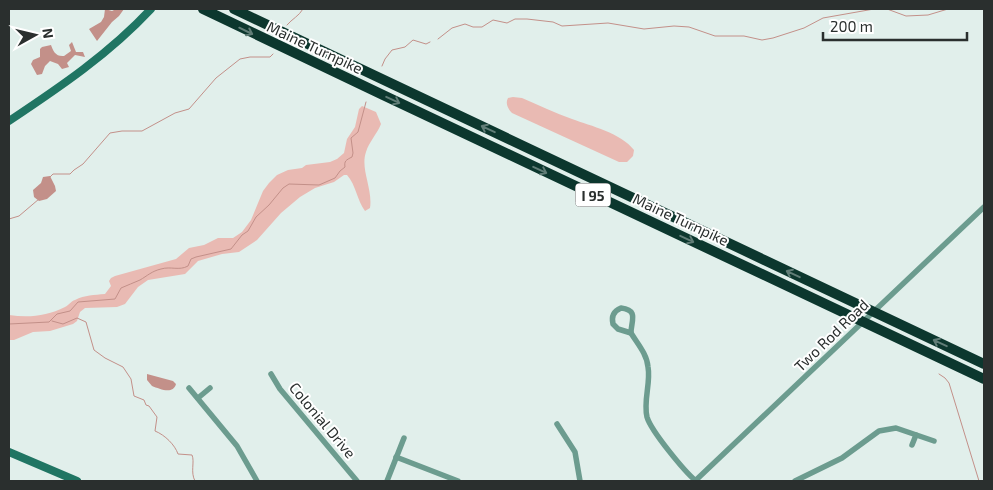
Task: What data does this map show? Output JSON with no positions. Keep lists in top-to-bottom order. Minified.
{"streets":{"highway":["Maine Turnpike","I 95"],"street":["Two Rod Road","Colonial Drive"]},"scale_bar":"200 m","north":"right"}
